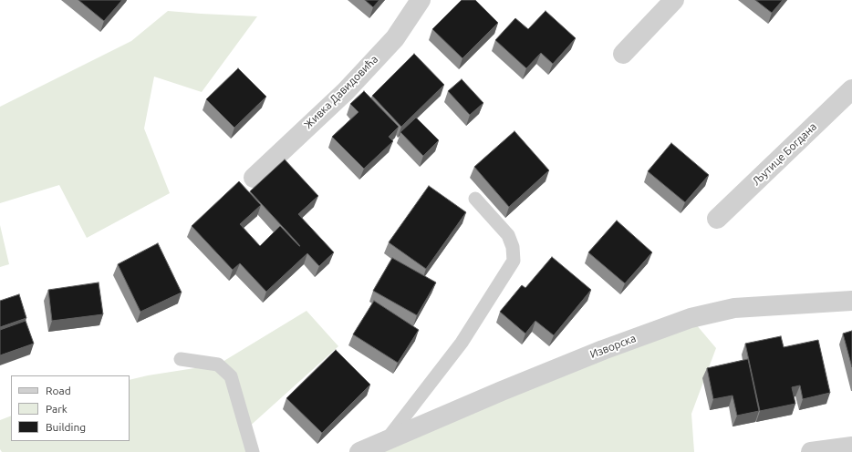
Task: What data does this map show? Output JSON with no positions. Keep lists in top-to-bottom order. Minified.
{"streets":{"street":["Живка Давидовића","Љутице Богдана","Изворска"]},"legend":["Road","Park","Building"]}
